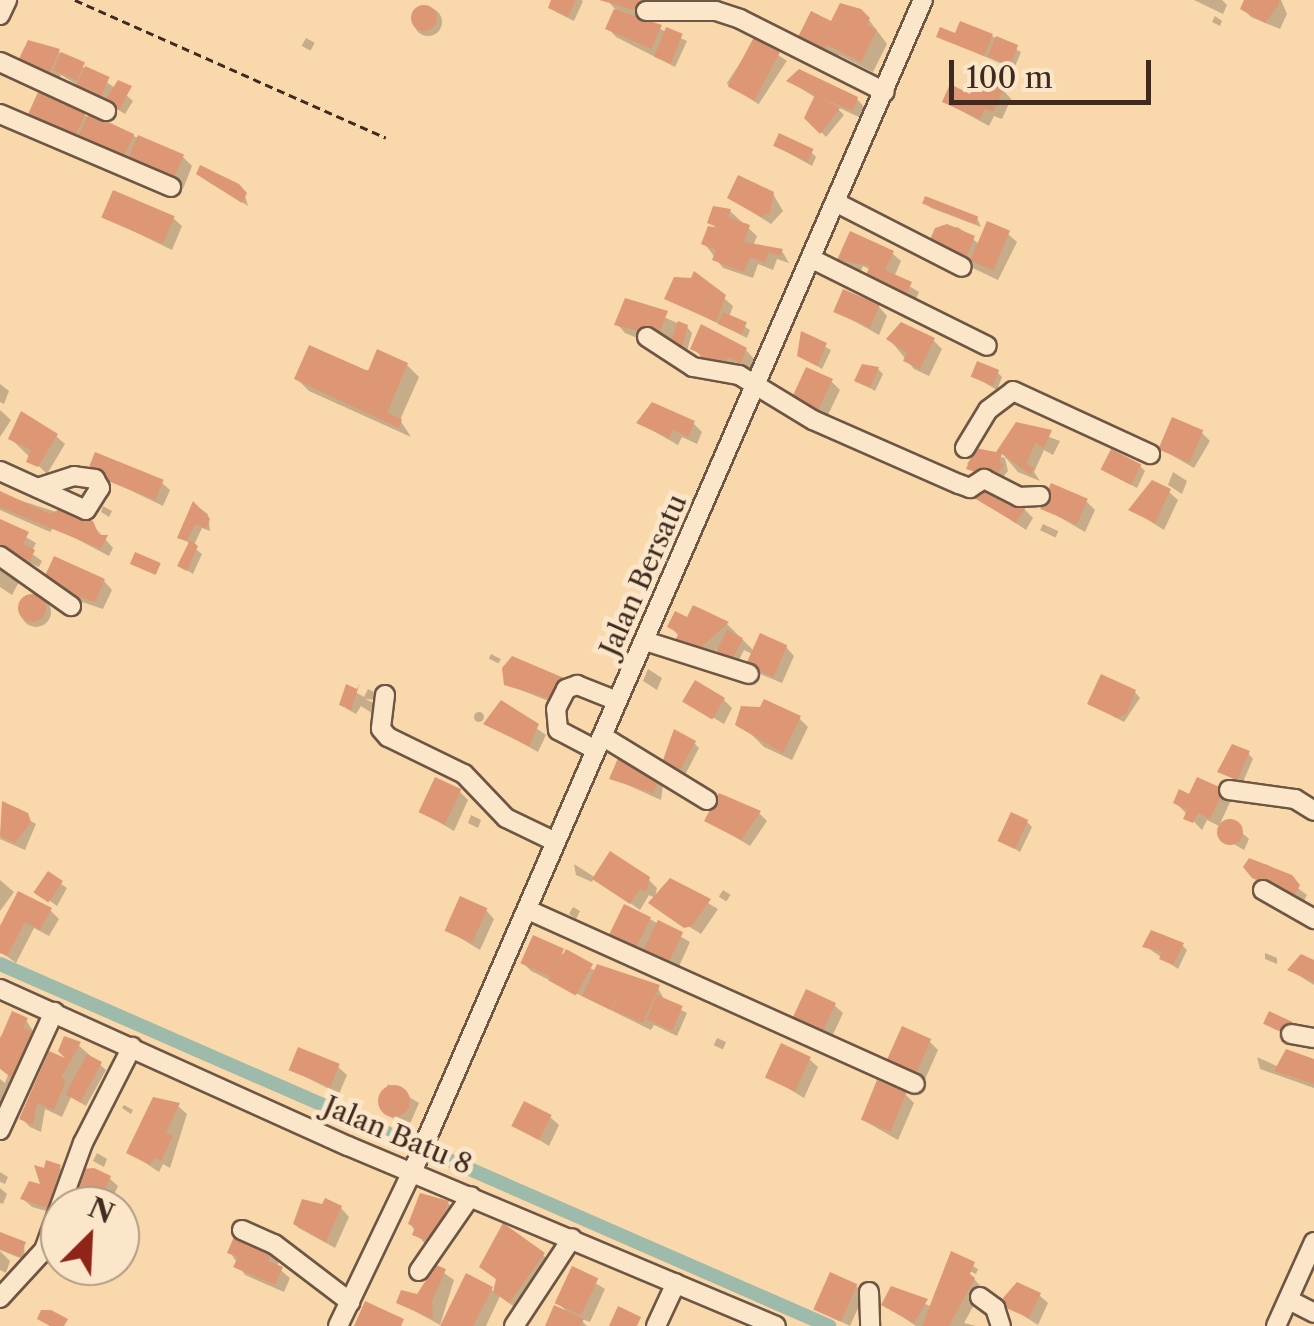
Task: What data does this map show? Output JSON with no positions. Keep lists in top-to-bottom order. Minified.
{"streets":{"street":["Jalan Bersatu","Jalan Batu 8"]},"crossings":[["Jalan Bersatu","Jalan Batu 8"]],"scale_bar":"100 m","north":"top right"}
